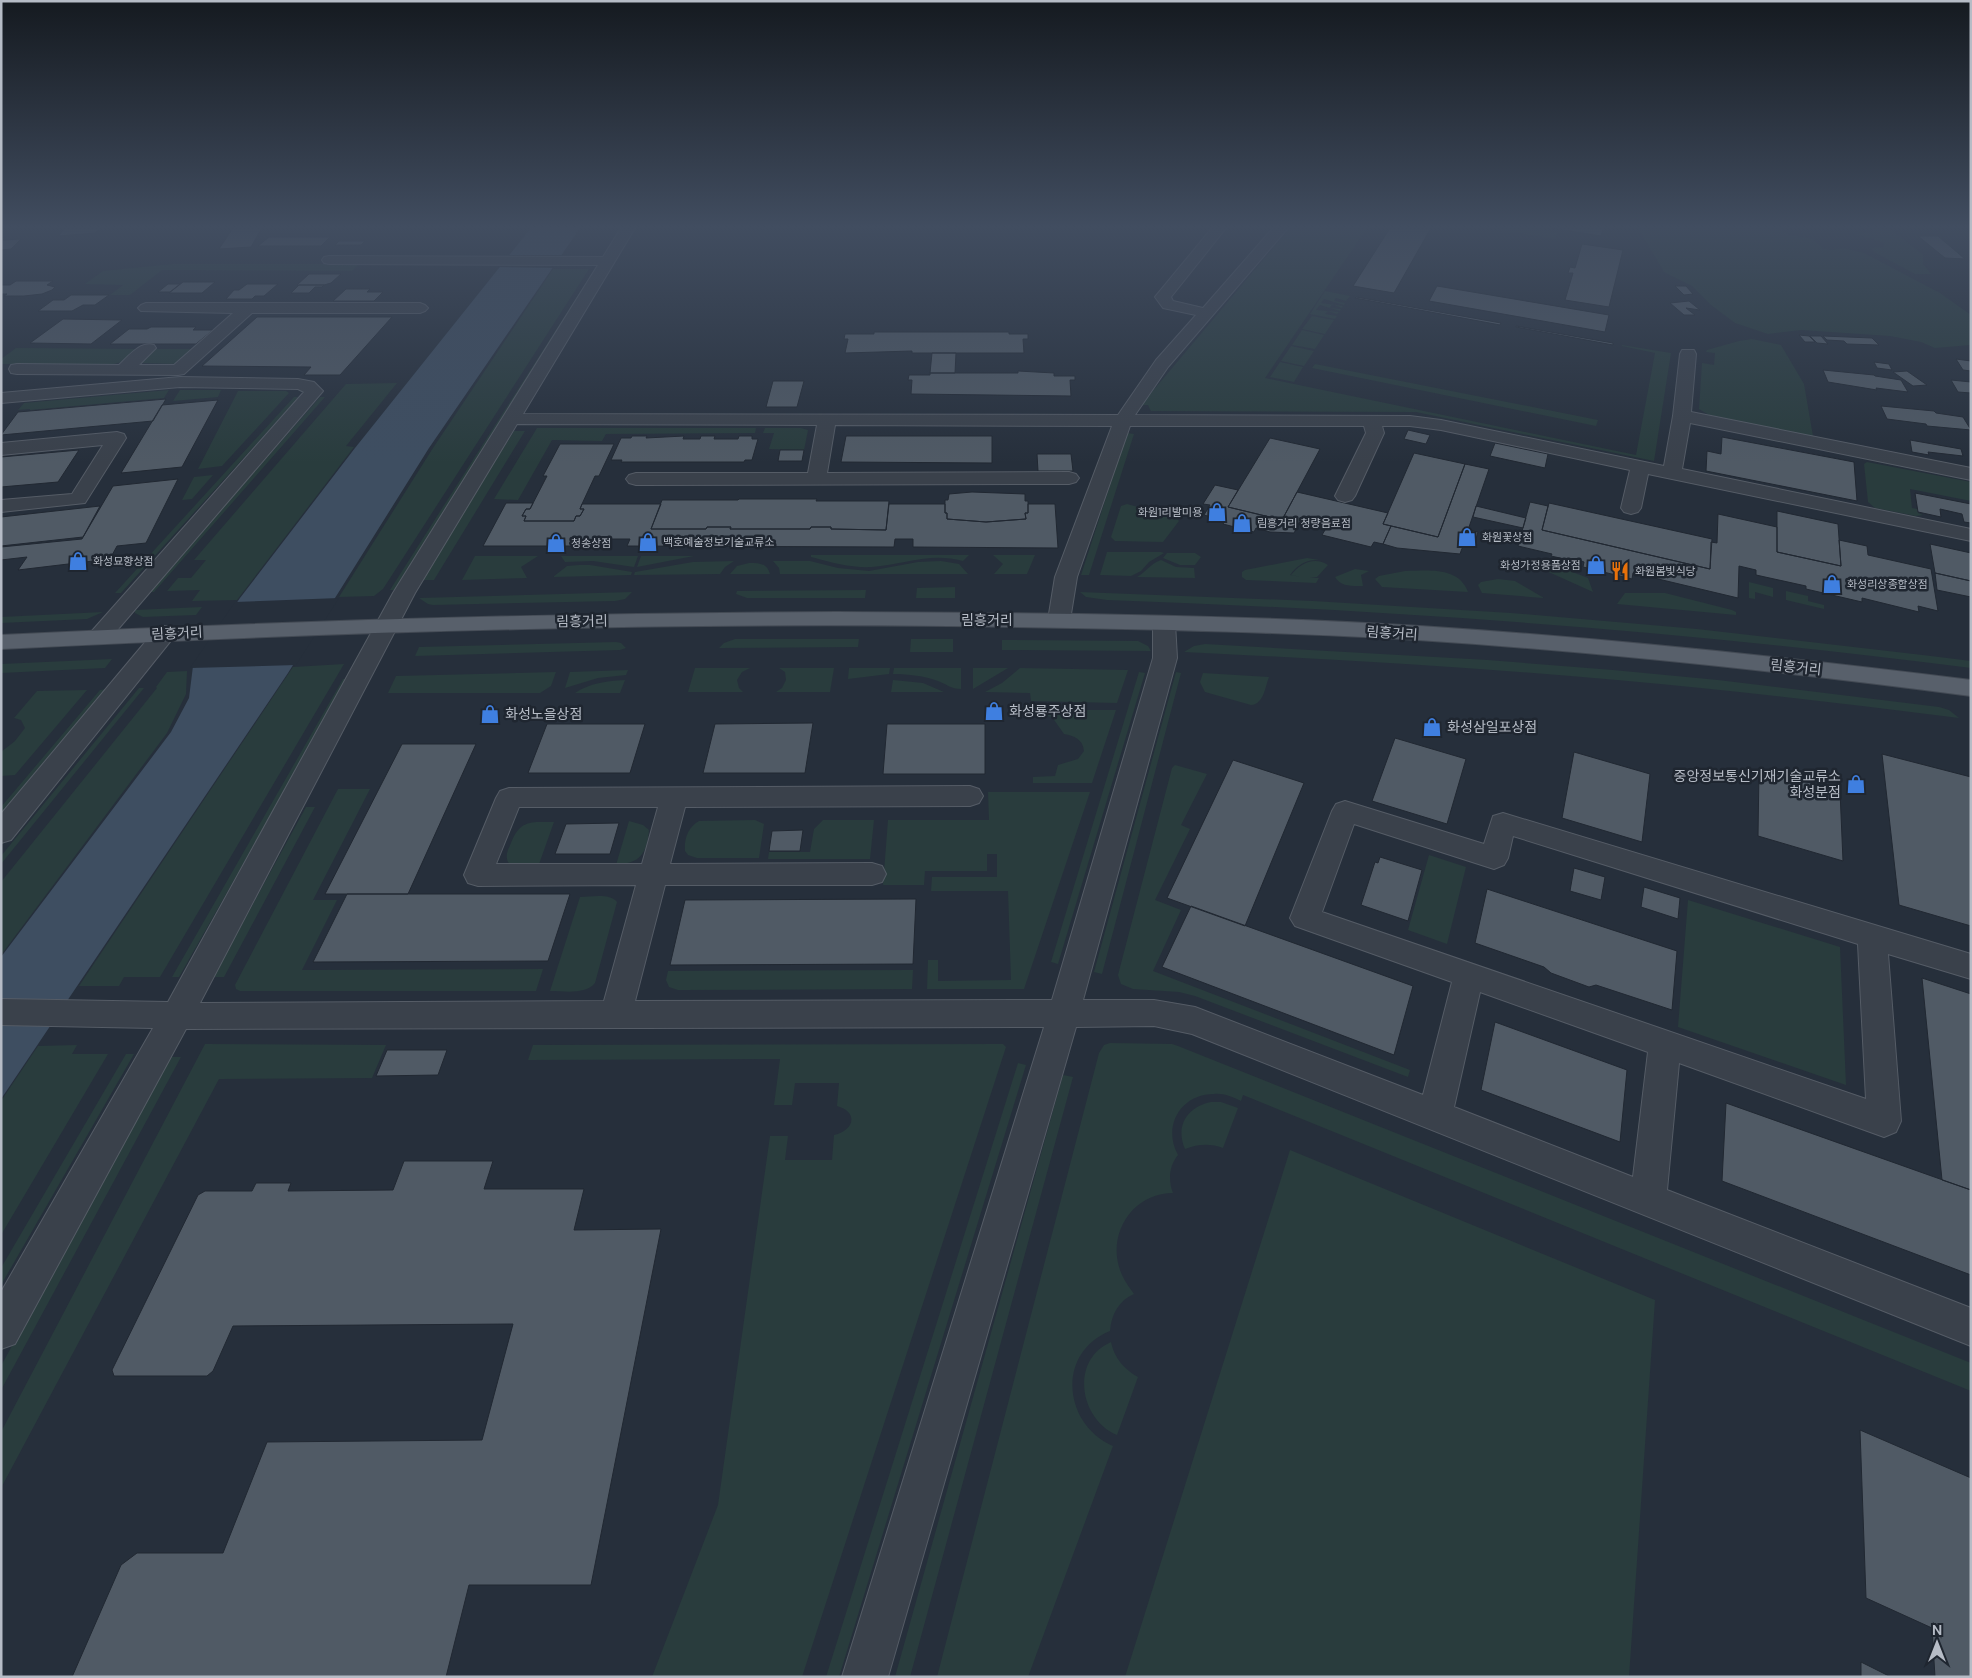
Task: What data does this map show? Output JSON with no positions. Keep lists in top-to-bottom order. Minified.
{"streets":{"main road":["림흥거리"]},"places":{"shop":["화원1리발미용","림흥거리 청량음료점","화원꽃상점","백호예술정보기술교류소","청송상점","화성묘향상점","화성가정용품상점","화성리상종합상점","화성룡주상점","화성노을상점","화성삼일포상점","중앙정보통신기재기술교류소 화성분점"],"restaurant":["화원봄빛식당"]},"north":"top"}
